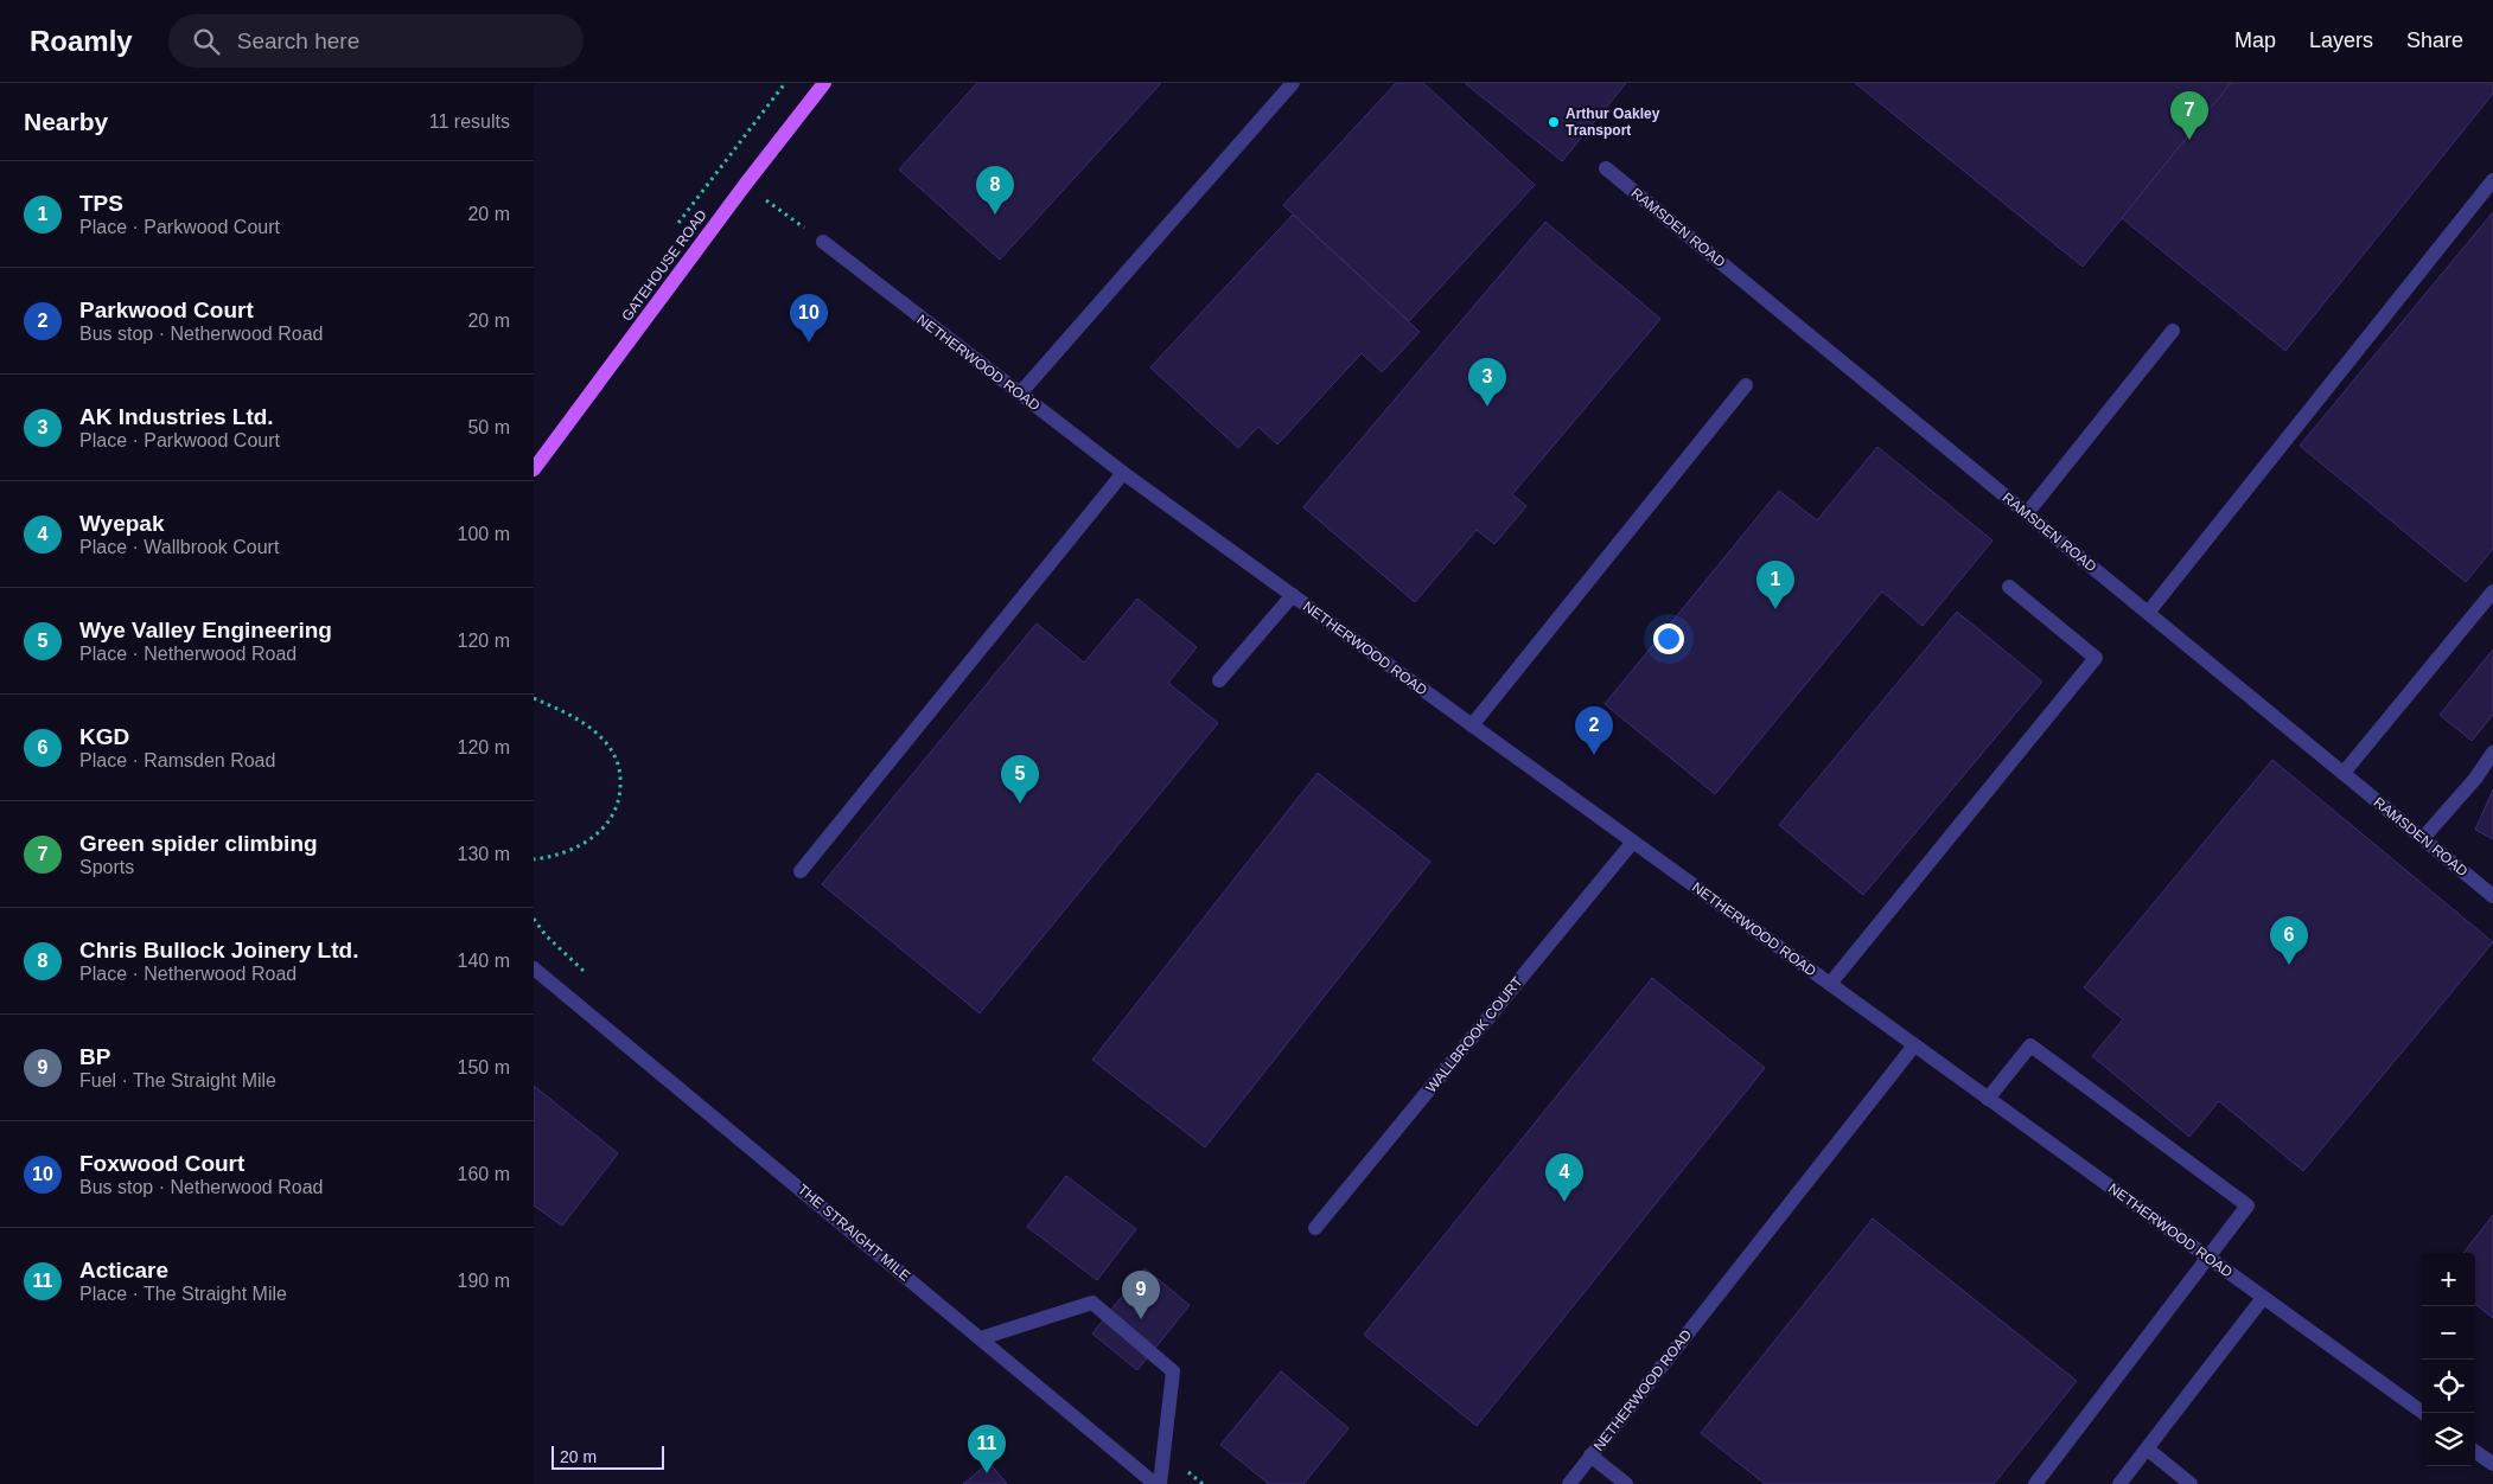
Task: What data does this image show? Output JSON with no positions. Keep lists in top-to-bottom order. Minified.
{"streets":{"main road":["GATEHOUSE ROAD"],"street":["RAMSDEN ROAD","NETHERWOOD ROAD","WALLBROOK COURT","THE STRAIGHT MILE"]},"crossings":[["NETHERWOOD ROAD","WALLBROOK COURT"]],"places":["Arthur Oakley Transport"],"scale_bar":"20 m","page":{"header":"Roamly","search":"Search here","nav":["Map","Layers","Share"],"heading":["Nearby","11 results"],"pins":["7","8","10","3","1","2","5","6","4","9","11"],"list":[{"mark":"1","name":"TPS","note":"Place · Parkwood Court","value":"20 m"},{"mark":"2","name":"Parkwood Court","note":"Bus stop · Netherwood Road","value":"20 m"},{"mark":"3","name":"AK Industries Ltd.","note":"Place · Parkwood Court","value":"50 m"},{"mark":"4","name":"Wyepak","note":"Place · Wallbrook Court","value":"100 m"},{"mark":"5","name":"Wye Valley Engineering","note":"Place · Netherwood Road","value":"120 m"},{"mark":"6","name":"KGD","note":"Place · Ramsden Road","value":"120 m"},{"mark":"7","name":"Green spider climbing","note":"Sports","value":"130 m"},{"mark":"8","name":"Chris Bullock Joinery Ltd.","note":"Place · Netherwood Road","value":"140 m"},{"mark":"9","name":"BP","note":"Fuel · The Straight Mile","value":"150 m"},{"mark":"10","name":"Foxwood Court","note":"Bus stop · Netherwood Road","value":"160 m"},{"mark":"11","name":"Acticare","note":"Place · The Straight Mile","value":"190 m"}],"map_buttons":["+","−"],"scale":"20 m"}}
